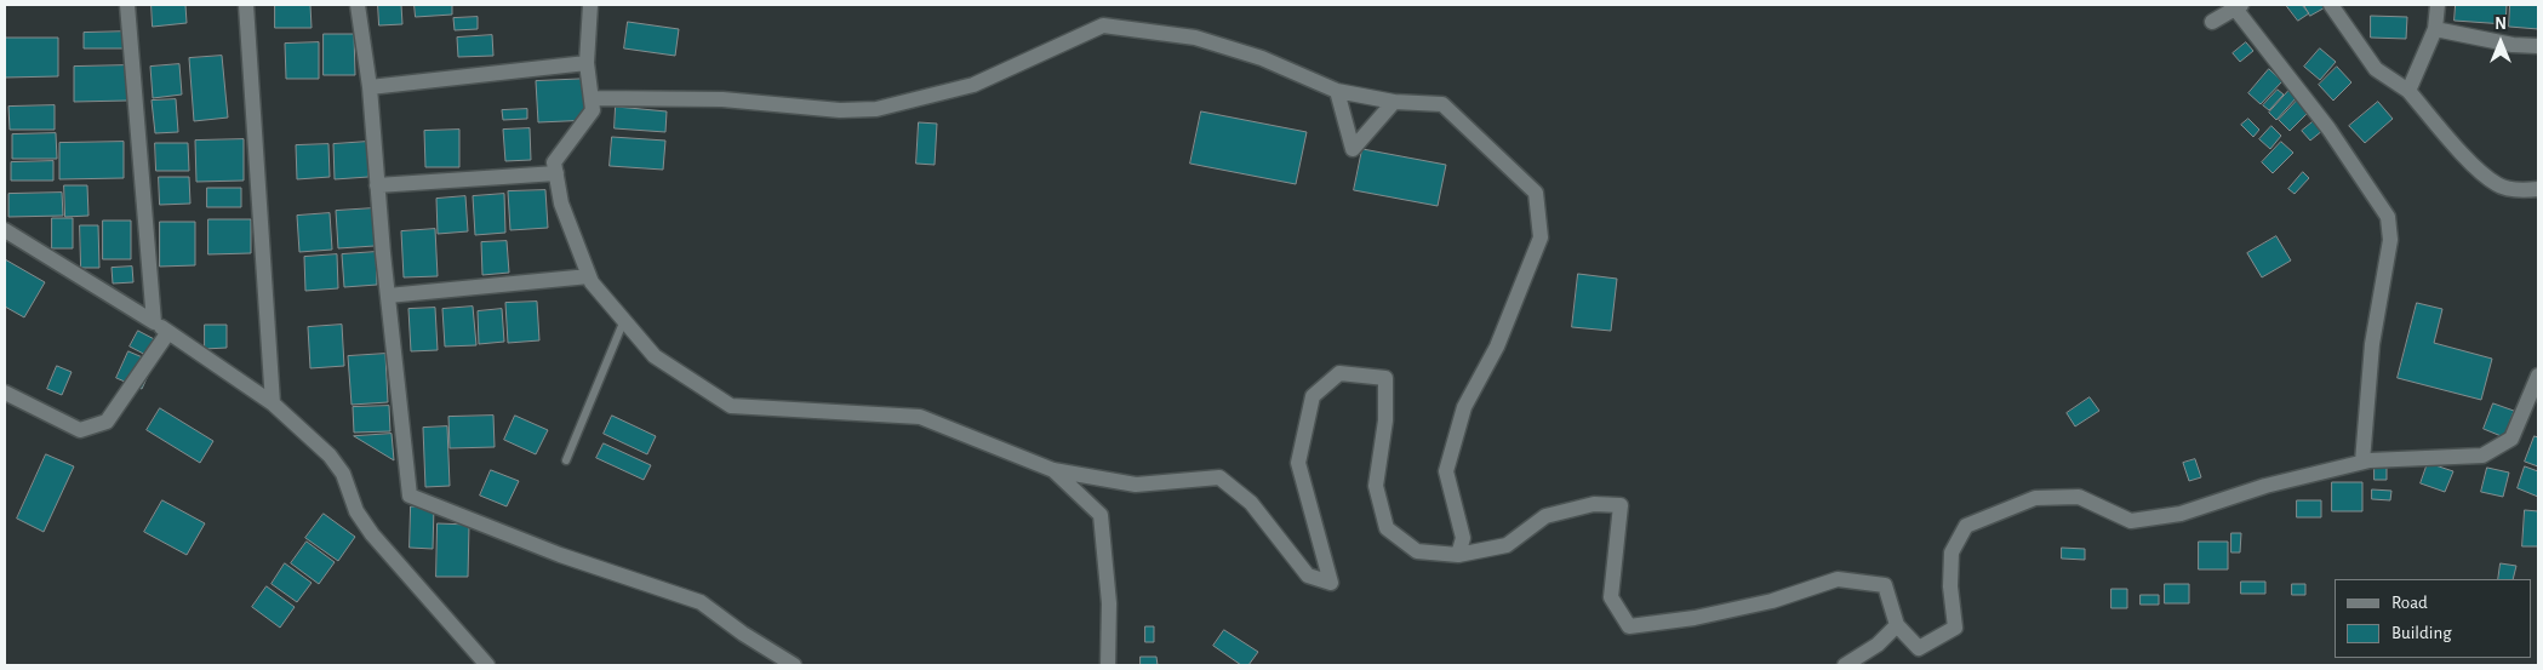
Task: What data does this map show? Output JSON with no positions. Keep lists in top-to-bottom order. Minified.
{"legend":["Road","Building"],"north":"top"}
